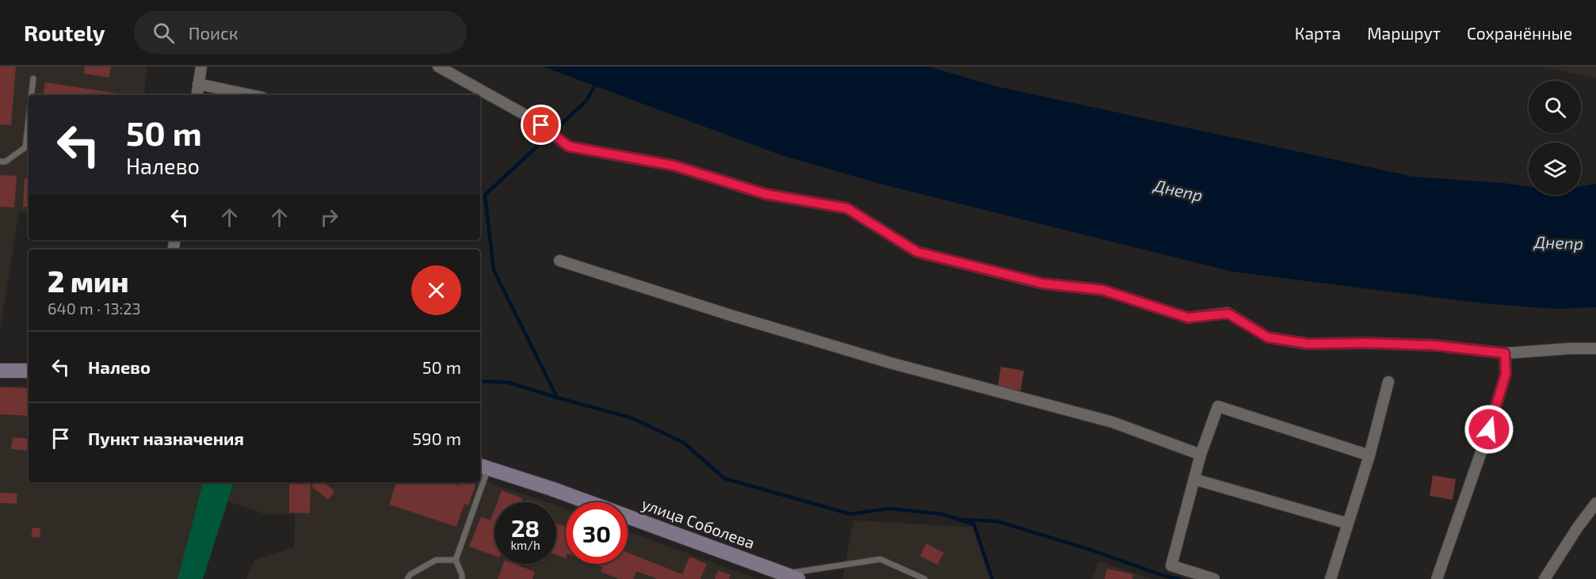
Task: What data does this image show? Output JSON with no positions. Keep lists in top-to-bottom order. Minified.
{"streets":{"street":["улица Соболева"]},"water":["Днепр"],"page":{"header":"Routely","search":"Поиск","nav":["Карта","Маршрут","Сохранённые"],"turn":["50 m","Налево"],"heading":["2 мин","640 m · 13:23"],"list":[{"name":"Налево","value":"50 m"},{"name":"Пункт назначения","value":"590 m"}],"speed":"28 km/h","limit":"30"}}
